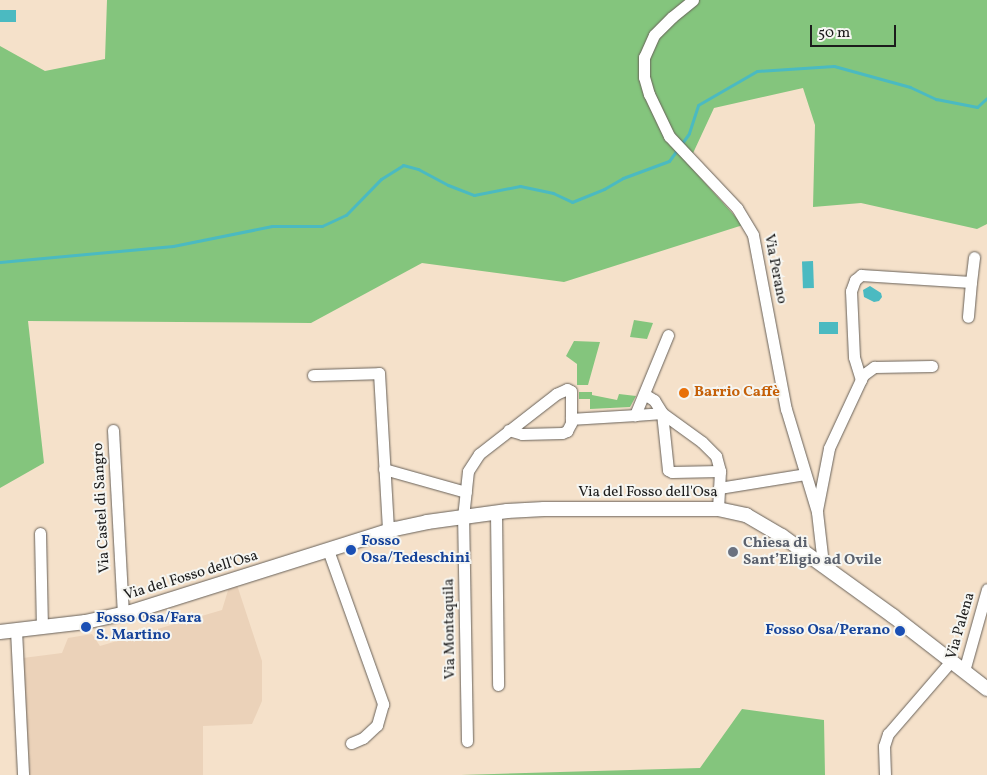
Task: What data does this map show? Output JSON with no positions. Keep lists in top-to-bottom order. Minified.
{"streets":{"street":["Via Perano","Via del Fosso dell'Osa","Via Castel di Sangro","Via Palena","Via Montaquila"]},"crossings":[["Via Perano","Via del Fosso dell'Osa"],["Via del Fosso dell'Osa","Via Castel di Sangro"],["Via del Fosso dell'Osa","Via Palena"],["Via del Fosso dell'Osa","Via Montaquila"]],"places":["Barrio Caffè","Fosso Osa/Tedeschini","Chiesa di Sant’Eligio ad Ovile","Fosso Osa/Fara S. Martino","Fosso Osa/Perano"],"scale_bar":"50 m"}
